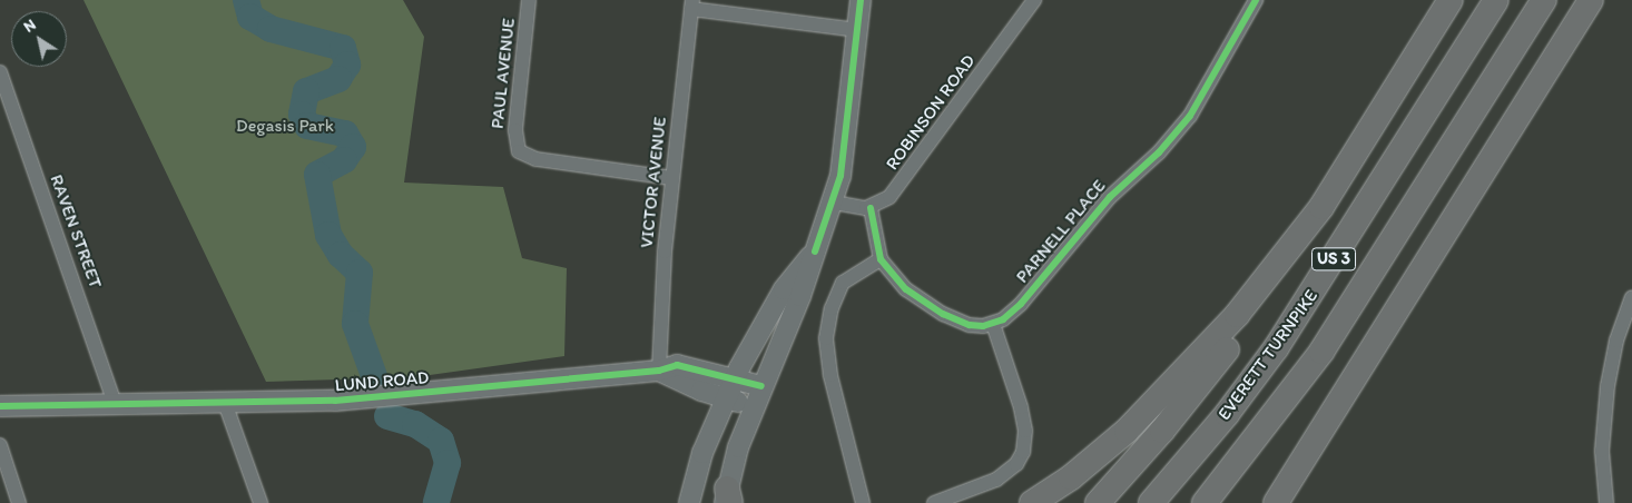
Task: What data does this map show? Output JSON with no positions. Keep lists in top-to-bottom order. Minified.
{"streets":{"highway":["US 3","EVERETT TURNPIKE"],"street":["PAUL AVENUE","ROBINSON ROAD","VICTOR AVENUE","RAVEN STREET","PARNELL PLACE","LUND ROAD"]},"crossings":[["PAUL AVENUE","VICTOR AVENUE"],["VICTOR AVENUE","LUND ROAD"],["RAVEN STREET","LUND ROAD"]],"parks":["Degasis Park"],"north":"top left"}
